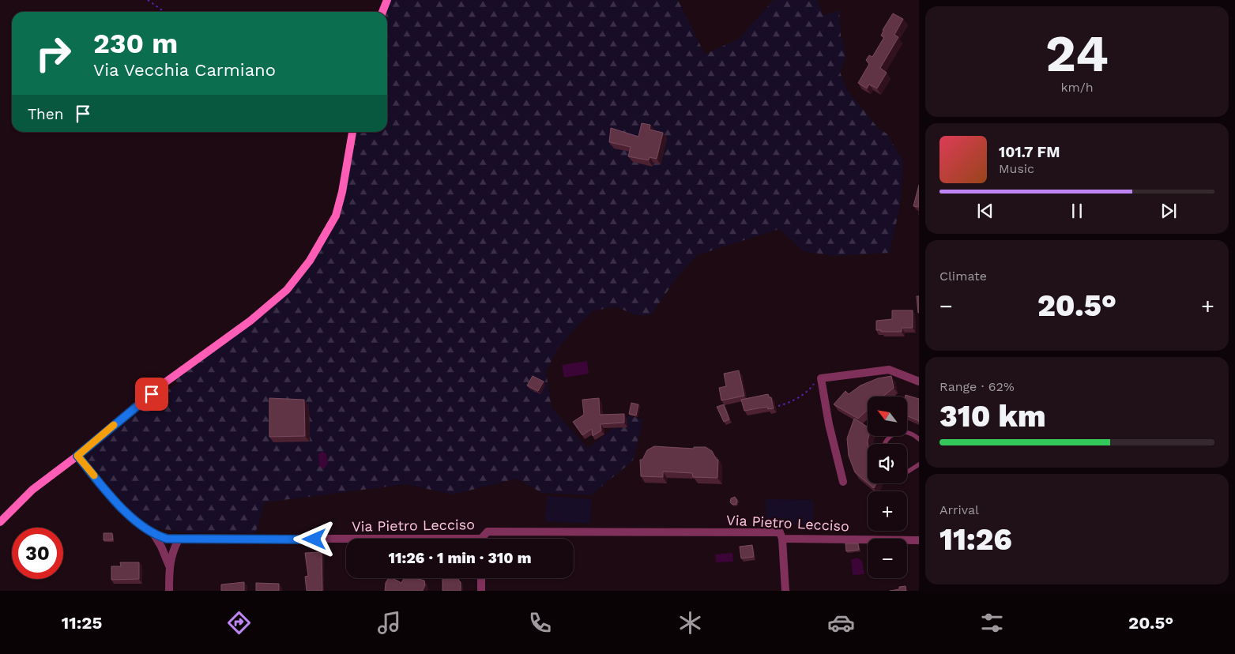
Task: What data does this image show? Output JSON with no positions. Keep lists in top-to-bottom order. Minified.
{"streets":{"street":["Via Pietro Lecciso"]},"north":"top left","page":{"tile":[["24","km/h"],"Climate",["Range · 62%","310 km"],["Arrival","11:26"]],"turn":["230 m","Via Vecchia Carmiano"],"then":"Then","song":["101.7 FM","Music"],"heat":["−","20.5°","+"],"map_buttons":["+","−"],"limit":"30","trip":"11:26 · 1 min · 310 m","tabs":["11:25","20.5°"]}}
